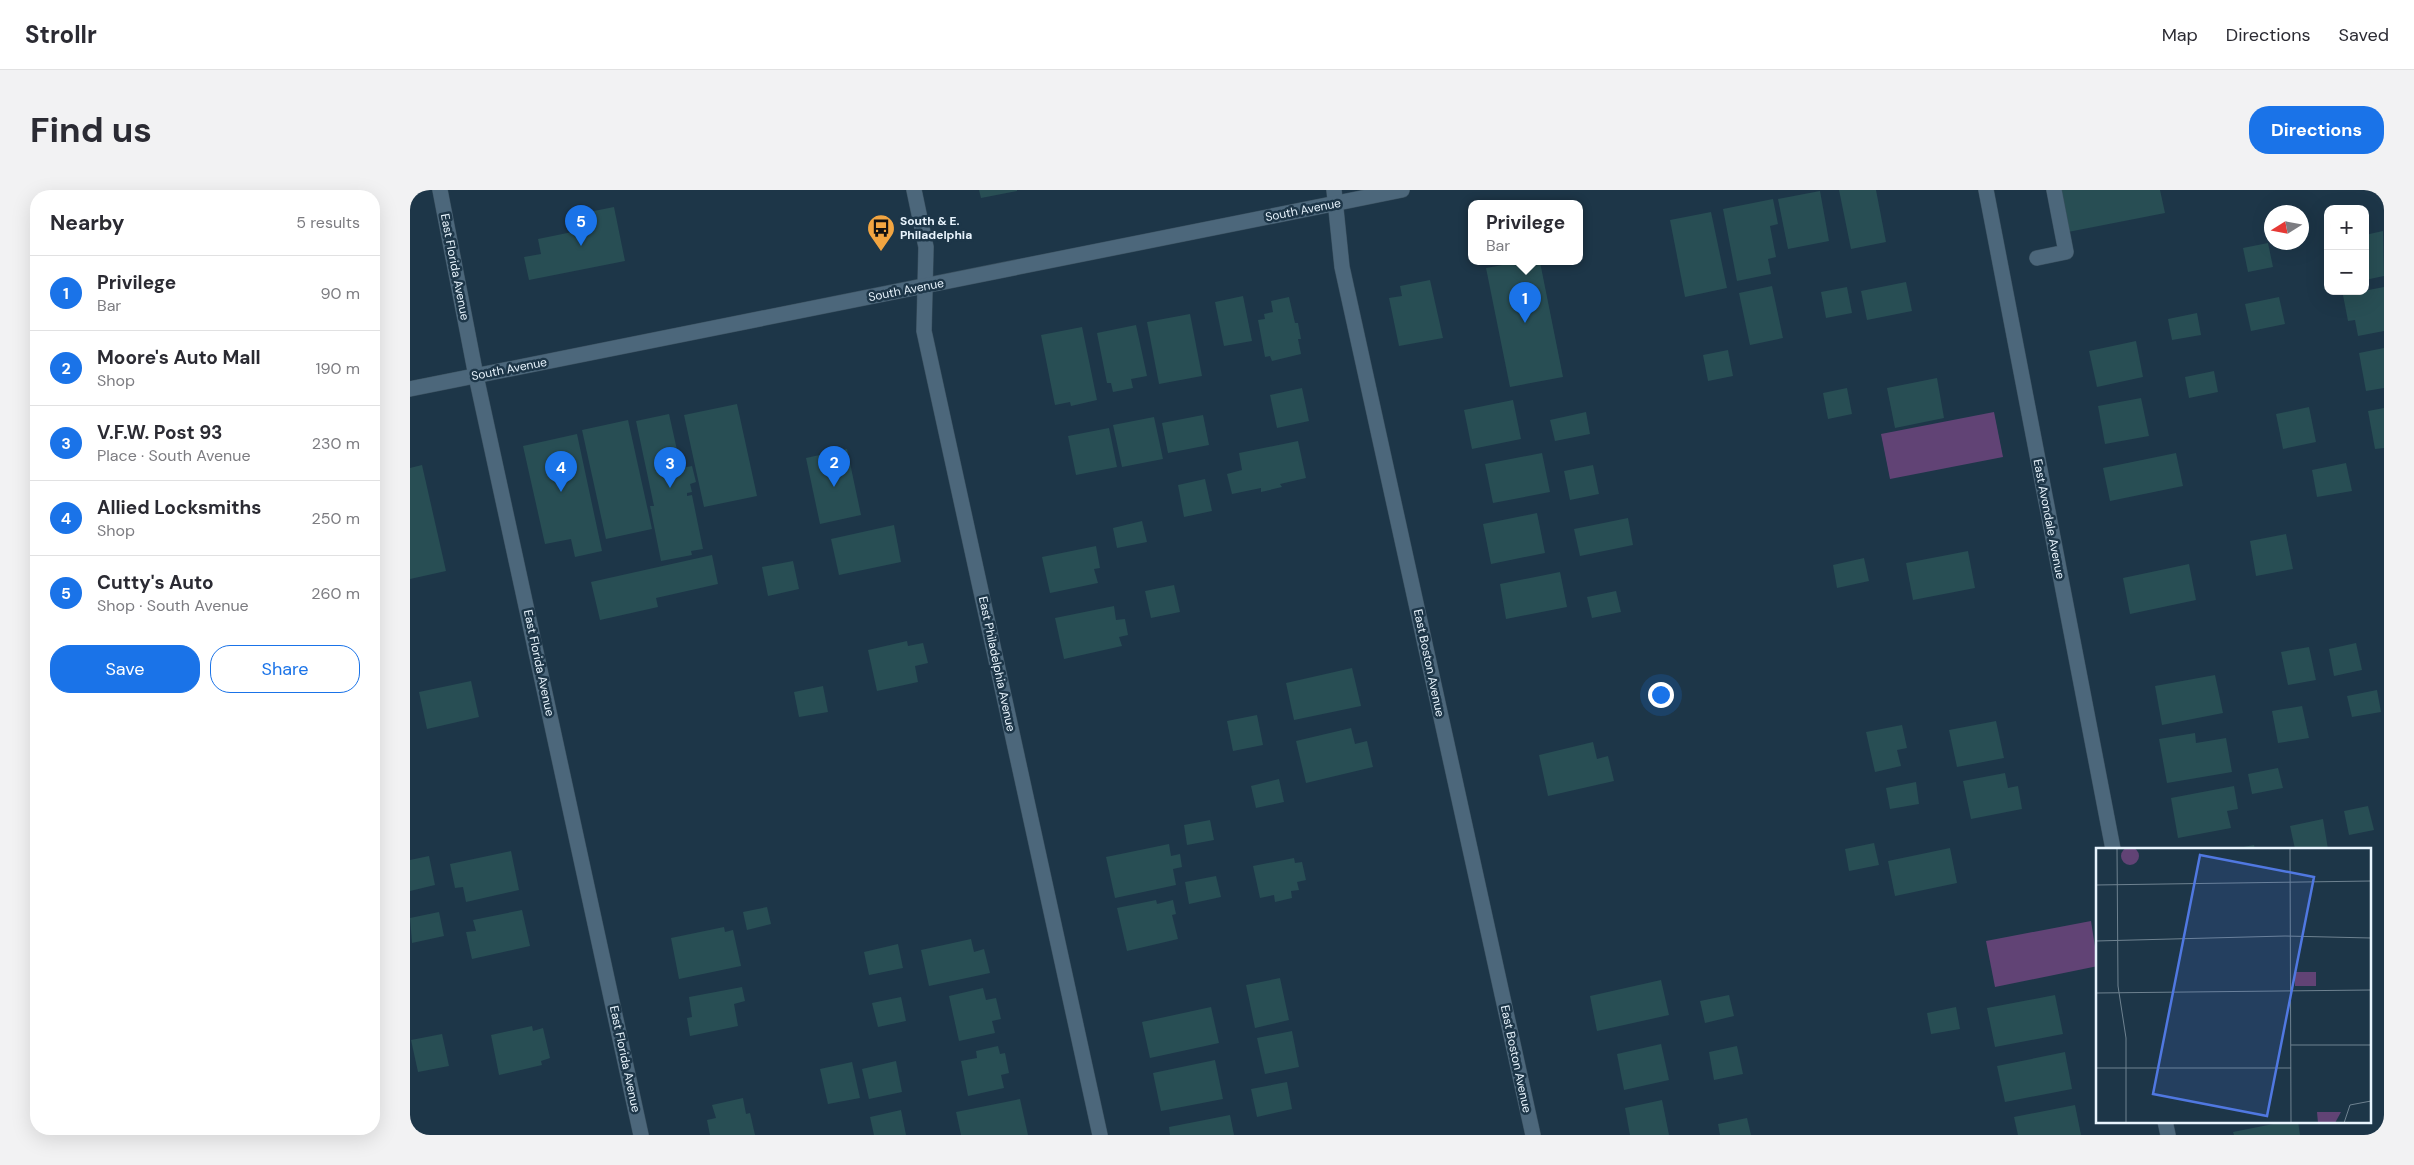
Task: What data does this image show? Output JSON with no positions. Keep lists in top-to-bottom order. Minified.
{"streets":{"street":["South Avenue","East Florida Avenue","East Avondale Avenue","East Boston Avenue","East Philadelphia Avenue"]},"crossings":[["South Avenue","East Florida Avenue"],["South Avenue","East Boston Avenue"],["South Avenue","East Philadelphia Avenue"]],"places":{"bus stop":["South & E. Philadelphia"]},"north":"left","page":{"header":"Strollr","nav":["Map","Directions","Saved"],"buttons":["Directions",["Save","Share"]],"title":"Find us","heading":["Nearby","5 results"],"popup":["Privilege","Bar"],"map_buttons":["+","−"],"pins":["5","1","2","3","4"],"list":[{"mark":"1","name":"Privilege","note":"Bar","value":"90 m"},{"mark":"2","name":"Moore's Auto Mall","note":"Shop","value":"190 m"},{"mark":"3","name":"V.F.W. Post 93","note":"Place · South Avenue","value":"230 m"},{"mark":"4","name":"Allied Locksmiths","note":"Shop","value":"250 m"},{"mark":"5","name":"Cutty's Auto","note":"Shop · South Avenue","value":"260 m"}]}}
